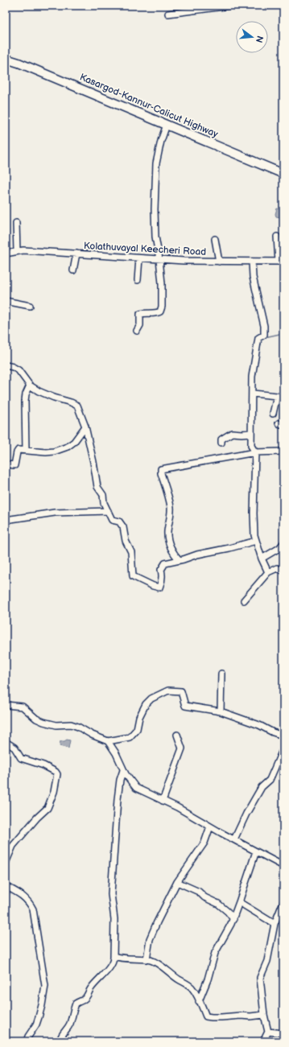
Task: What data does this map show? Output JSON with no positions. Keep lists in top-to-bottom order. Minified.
{"streets":{"highway":["Kasargod-Kannur-Calicut Highway"],"street":["Kolathuvayal Keecheri Road"]},"north":"right"}
